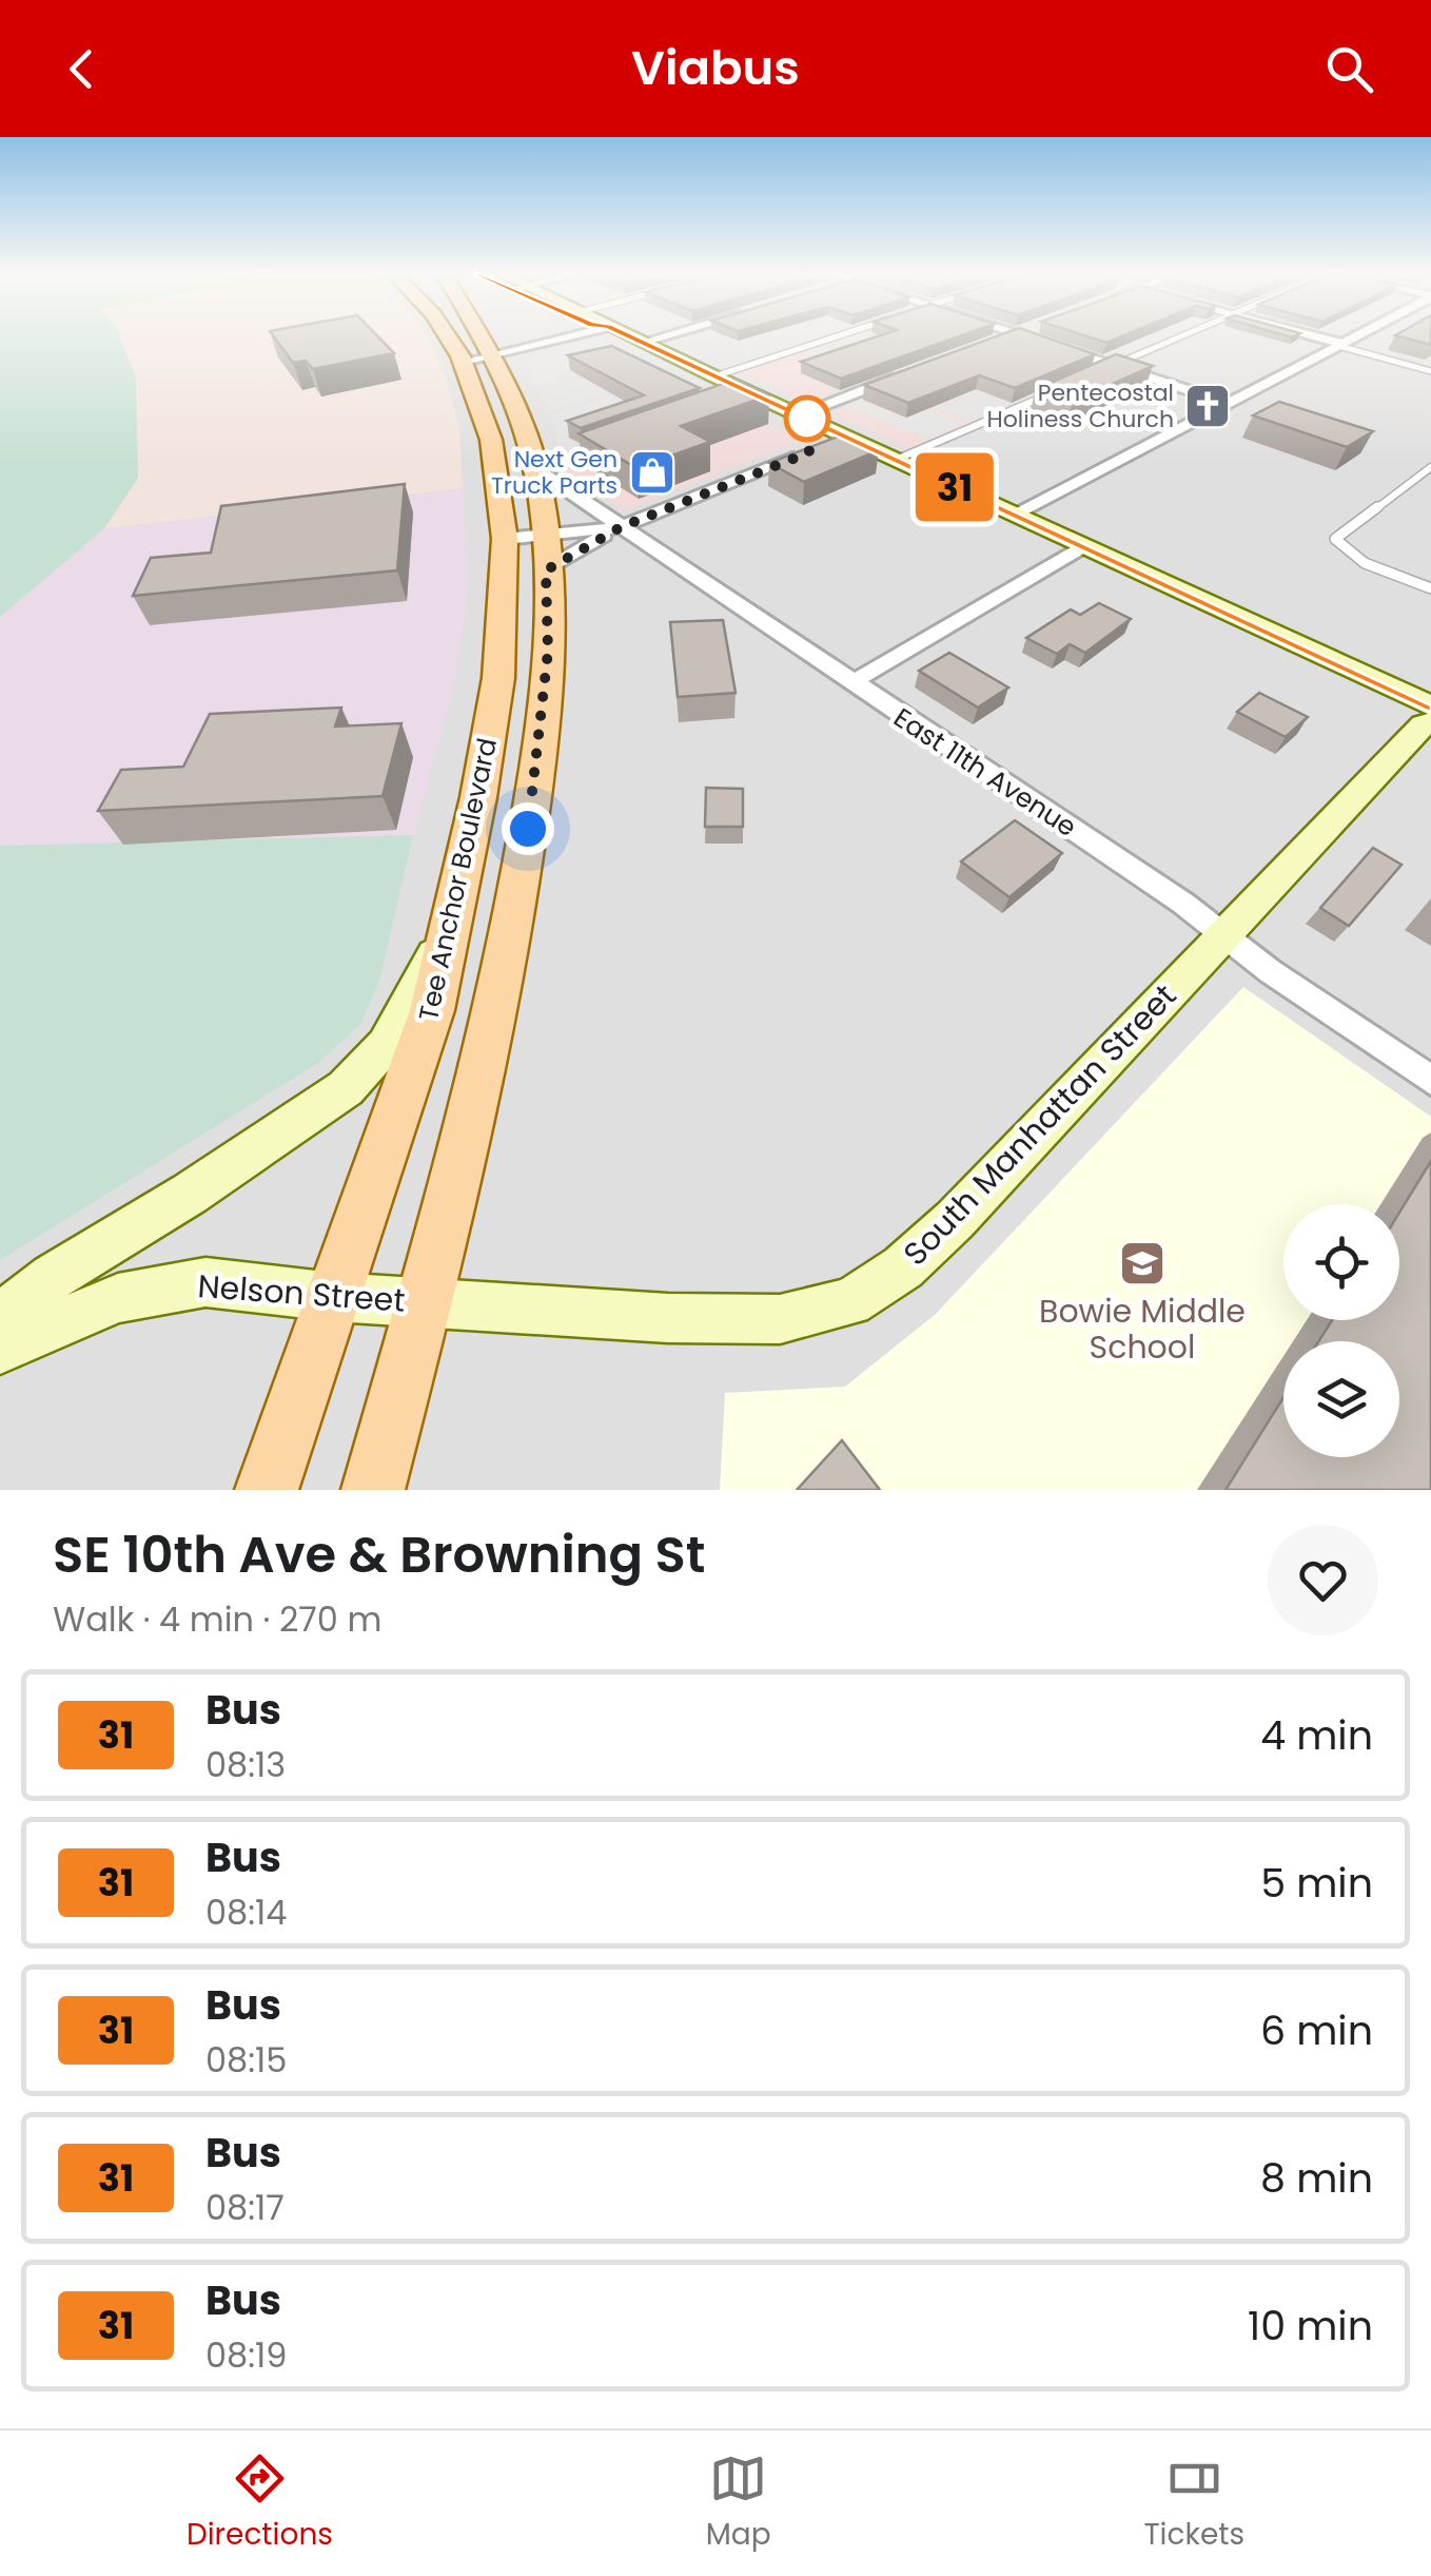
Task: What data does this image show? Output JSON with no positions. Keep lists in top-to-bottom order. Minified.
{"streets":{"main road":["Tee Anchor Boulevard","South Manhattan Street","Nelson Street"],"street":["East 11th Avenue"]},"crossings":[["East 11th Avenue","Tee Anchor Boulevard"],["East 11th Avenue","South Manhattan Street"],["Tee Anchor Boulevard","South Manhattan Street"],["Tee Anchor Boulevard","Nelson Street"],["South Manhattan Street","Nelson Street"]],"places":{"church":["Pentecostal Holiness Church"],"shop":["Next Gen Truck Parts"],"school or university":["Bowie Middle School"]},"lines":["bus line 31"],"page":{"header":"Viabus","on_map":"31","heading":["SE 10th Ave & Browning St","Walk · 4 min · 270 m"],"list":[{"mark":"31","name":"Bus","note":"08:13","value":"4 min"},{"mark":"31","name":"Bus","note":"08:14","value":"5 min"},{"mark":"31","name":"Bus","note":"08:15","value":"6 min"},{"mark":"31","name":"Bus","note":"08:17","value":"8 min"},{"mark":"31","name":"Bus","note":"08:19","value":"10 min"}],"tabs":["Directions","Map","Tickets"]}}
